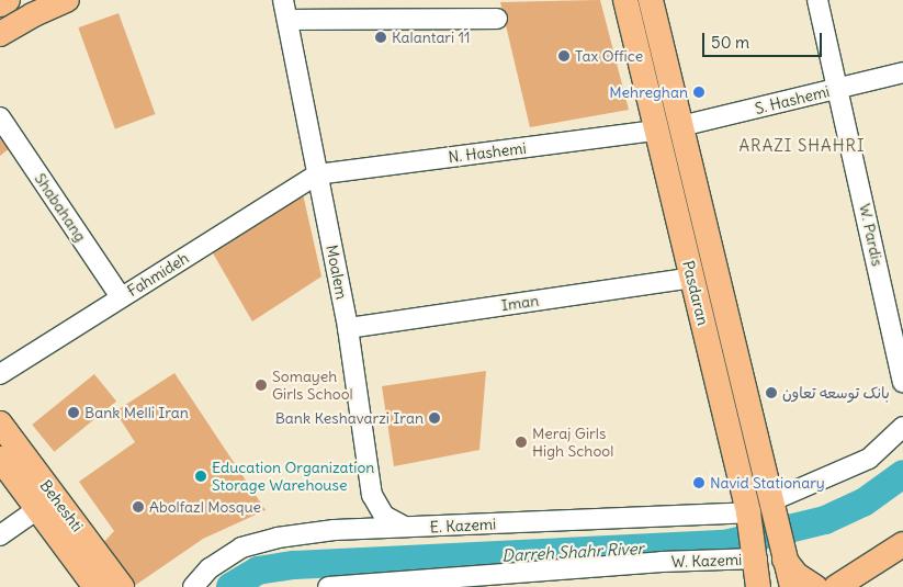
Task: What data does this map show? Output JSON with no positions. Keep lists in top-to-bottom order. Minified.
{"streets":{"main road":["Pasdaran","Beheshti"],"street":["S. Hashemi","N. Hashemi","Shabahang","W. Pardis","Moalem","Fahmideh","Iman","E. Kazemi","W. Kazemi"]},"crossings":[["S. Hashemi","W. Pardis"],["S. Hashemi","Pasdaran"],["N. Hashemi","Moalem"],["N. Hashemi","Fahmideh"],["N. Hashemi","Pasdaran"],["Shabahang","Fahmideh"],["Moalem","Fahmideh"],["Moalem","Iman"],["Moalem","E. Kazemi"],["Pasdaran","Iman"],["Pasdaran","E. Kazemi"],["Pasdaran","W. Kazemi"]],"districts":["ARAZI SHAHRI"],"water":["Darreh Shahr River"],"places":["Kalantari 11","Tax Office","Mehreghan","Somayeh Girls School","بانک توسعه تعاون","Bank Melli Iran","Bank Keshavarzi Iran","Meraj Girls High School","Education Organization Storage Warehouse","Navid Stationary","Abolfazl Mosque"],"scale_bar":"50 m"}
